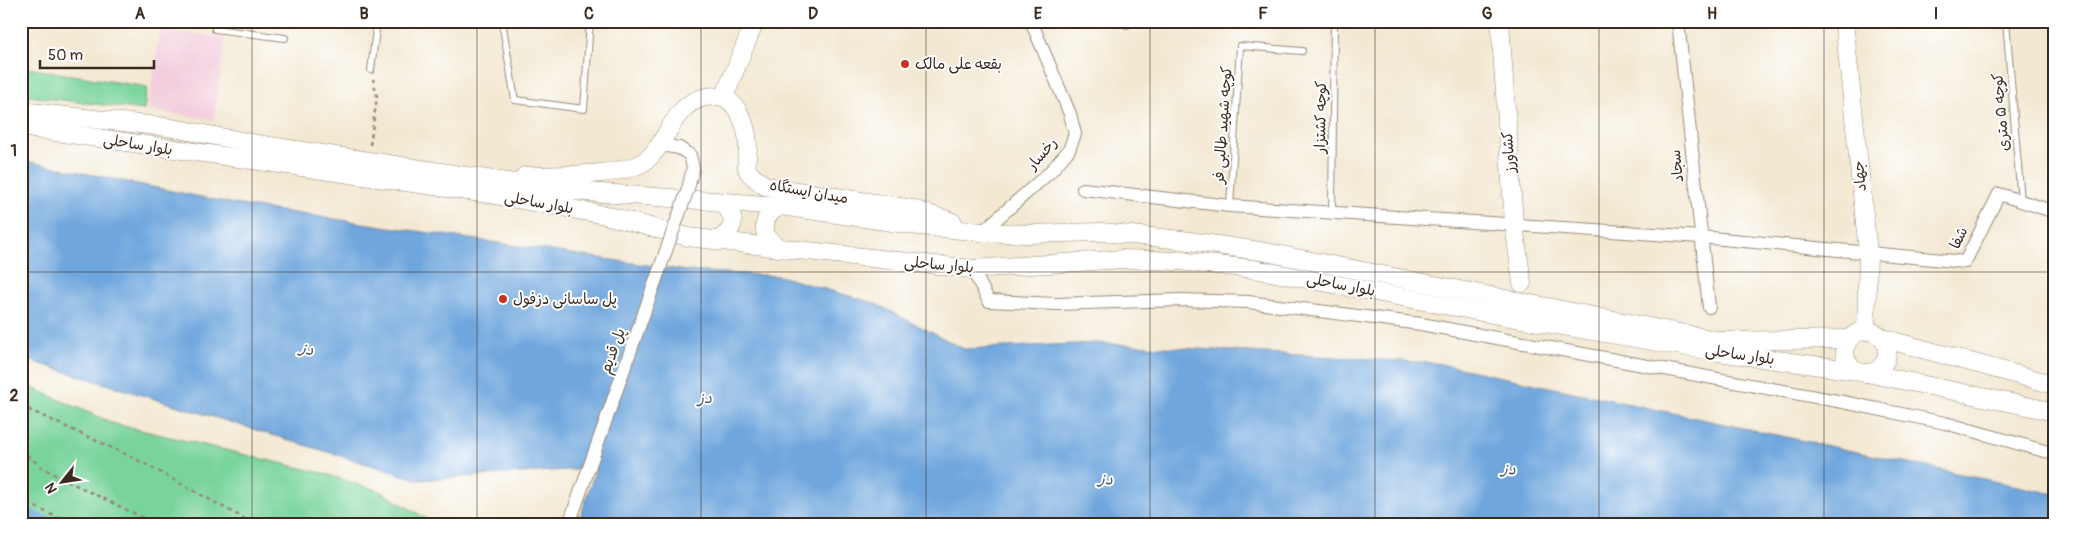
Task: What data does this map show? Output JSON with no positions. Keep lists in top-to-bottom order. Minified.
{"streets":{"main road":["بلوار ساحلی","کشاورز","جهاد","میدان ایستگاه"],"street":["رخسار","سجاد","شفا","پل قدیم"],"lane":["کوچه ۵ متری","کوچه کشتزار","کوچه شهید طالبی فر"]},"crossings":[["کوچه ۵ متری","شفا"],["بلوار ساحلی","رخسار"],["بلوار ساحلی","جهاد"],["بلوار ساحلی","میدان ایستگاه"],["رخسار","میدان ایستگاه"],["جهاد","شفا"]],"water":["دز"],"places":["بقعه علی مالک","پل ساسانی دزفول"],"scale_bar":"50 m","north":"bottom left","grid":{"columns":["A","B","C","D","E","F","G","H","I"],"rows":["1","2"]}}
